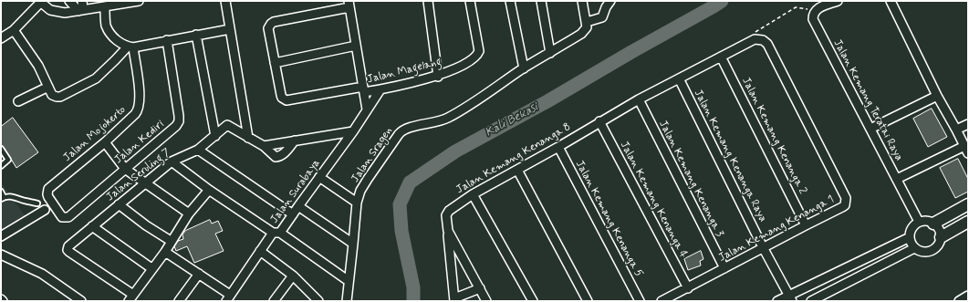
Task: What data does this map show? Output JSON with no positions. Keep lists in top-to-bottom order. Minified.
{"streets":{"street":["Jalan Magelang","Jalan Kemang Teratai Raya","Jalan Mojokerto","Jalan Kemang Kenanga 2","Jalan Kediri","Jalan Sragen","Jalan Kemang Kenanga Raya","Jalan Kemang Kenanga 8","Jalan Seruling 7","Jalan Kemang Kenanga 3","Jalan Surabaya","Jalan Kemang Kenanga 4","Jalan Kemang Kenanga 5","Jalan Kemang Kenanga 1"]},"crossings":[["Jalan Magelang","Jalan Surabaya"],["Jalan Mojokerto","Jalan Kediri"],["Jalan Kemang Kenanga 2","Jalan Kemang Kenanga 8"],["Jalan Kemang Kenanga 2","Jalan Kemang Kenanga 1"],["Jalan Kemang Kenanga Raya","Jalan Kemang Kenanga 8"],["Jalan Kemang Kenanga Raya","Jalan Kemang Kenanga 1"],["Jalan Kemang Kenanga 8","Jalan Kemang Kenanga 3"],["Jalan Kemang Kenanga 8","Jalan Kemang Kenanga 4"],["Jalan Kemang Kenanga 8","Jalan Kemang Kenanga 5"],["Jalan Kemang Kenanga 8","Jalan Kemang Kenanga 1"],["Jalan Kemang Kenanga 3","Jalan Kemang Kenanga 1"],["Jalan Kemang Kenanga 4","Jalan Kemang Kenanga 1"]],"water":["Kali Bekasi"]}
